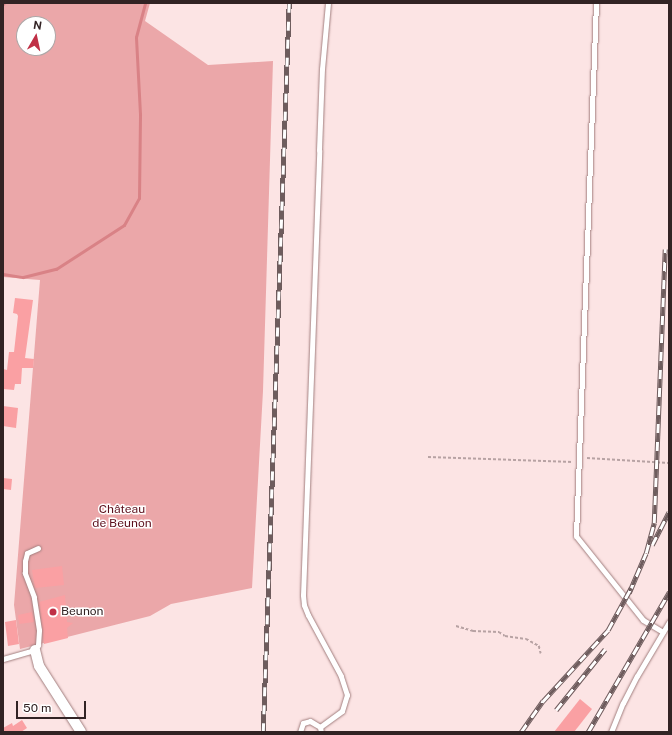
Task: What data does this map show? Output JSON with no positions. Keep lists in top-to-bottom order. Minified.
{"parks":["Château de Beunon"],"places":["Beunon"],"scale_bar":"50 m","north":"top"}
